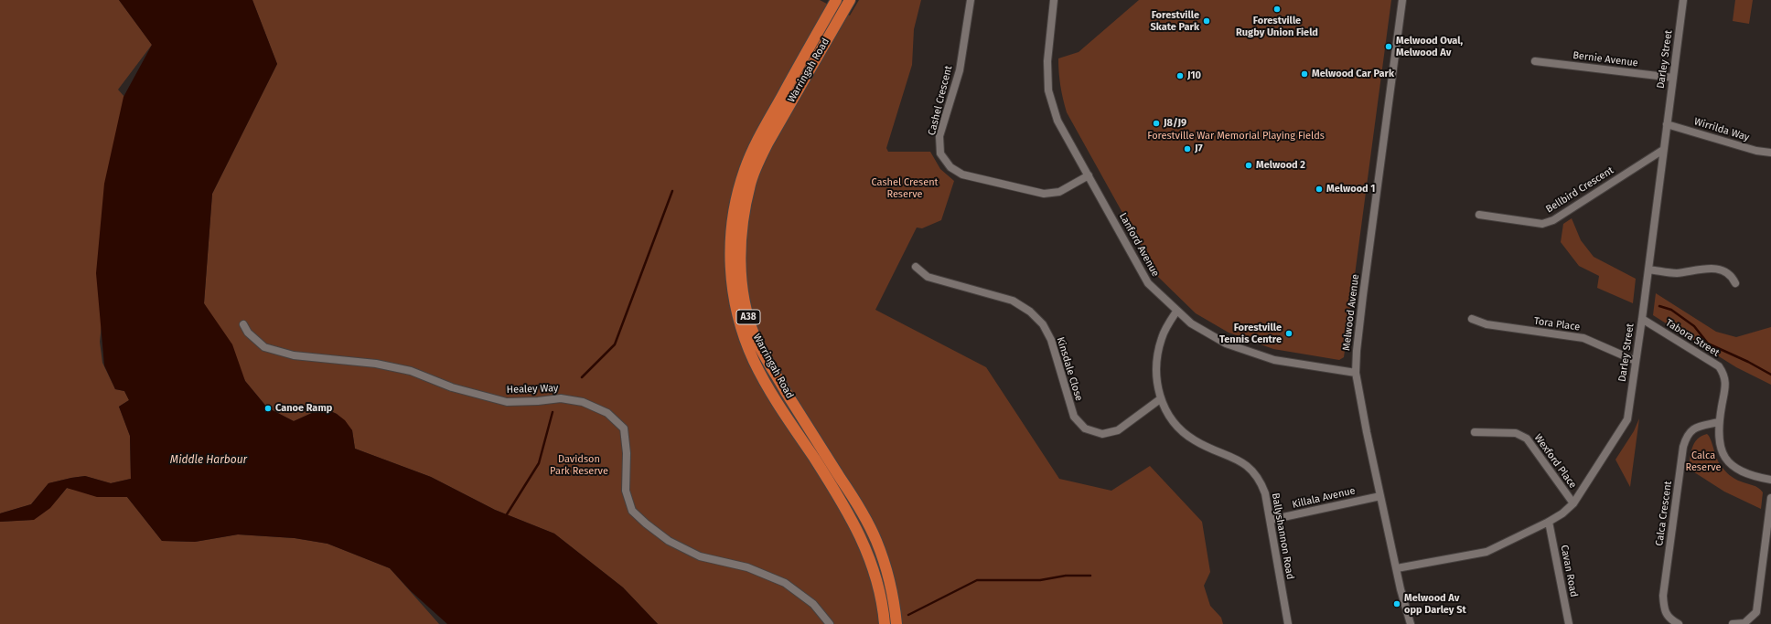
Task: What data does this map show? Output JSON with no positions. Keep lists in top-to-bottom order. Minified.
{"streets":{"highway":["Warringah Road","A38"],"street":["Bernie Avenue","Darley Street","Cashel Crescent","Wirrilda Way","Bellbird Crescent","Lanford Avenue","Melwood Avenue","Tora Place","Tabora Street","Kinsdale Close","Healey Way","Wexford Place","Killala Avenue","Calca Crescent","Ballyshannon Road","Cavan Road"]},"crossings":[["Bernie Avenue","Darley Street"],["Darley Street","Wirrilda Way"],["Darley Street","Bellbird Crescent"],["Darley Street","Melwood Avenue"],["Darley Street","Tora Place"],["Darley Street","Tabora Street"],["Darley Street","Wexford Place"],["Darley Street","Cavan Road"],["Cashel Crescent","Lanford Avenue"],["Lanford Avenue","Melwood Avenue"],["Lanford Avenue","Ballyshannon Road"],["Melwood Avenue","Killala Avenue"],["Tabora Street","Calca Crescent"],["Kinsdale Close","Ballyshannon Road"],["Killala Avenue","Ballyshannon Road"]],"water":["Middle Harbour"],"parks":["Forestville War Memorial Playing Fields","Cashel Cresent Reserve","Calca Reserve","Davidson Park Reserve"],"places":["Forestville Rugby Union Field","Forestville Skate Park","Melwood Oval, Melwood Av","Melwood Car Park","J10","J8/J9","J7","Melwood 2","Melwood 1","Forestville Tennis Centre","Canoe Ramp","Melwood Av opp Darley St"]}
